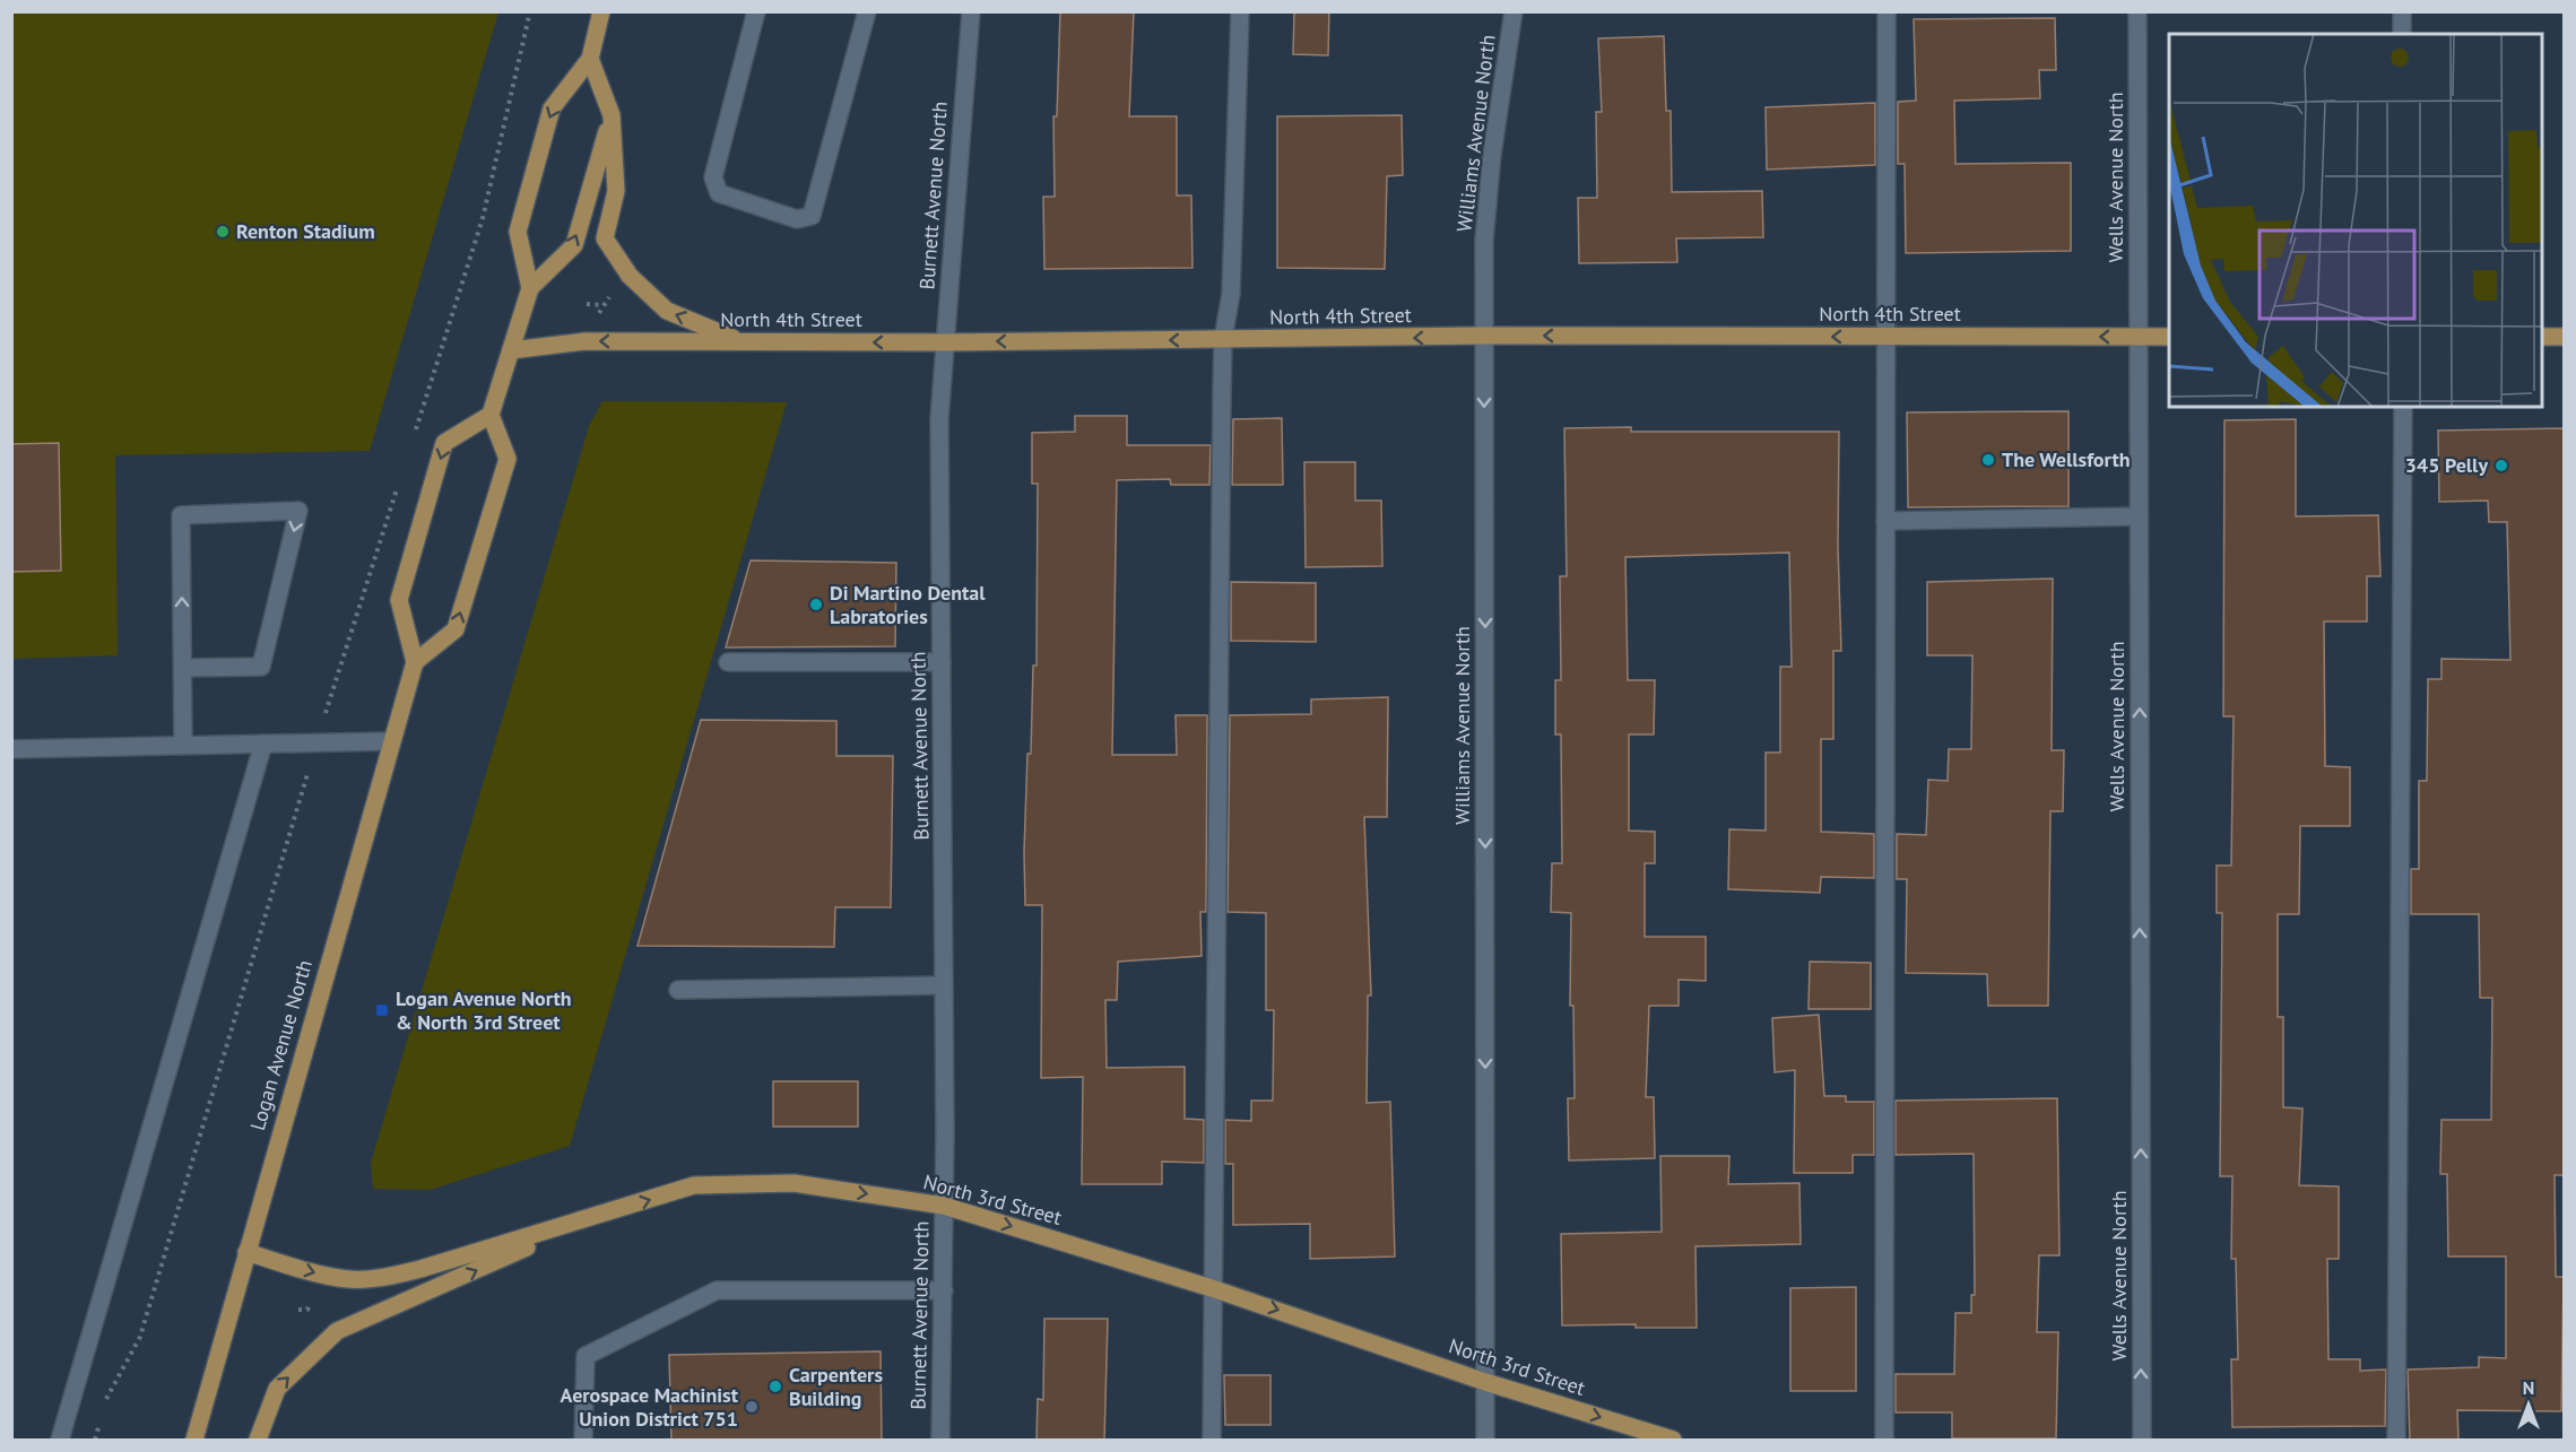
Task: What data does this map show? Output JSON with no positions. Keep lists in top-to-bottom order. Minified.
{"streets":{"main road":["North 4th Street","Logan Avenue North","North 3rd Street"],"street":["Williams Avenue North","Wells Avenue North","Burnett Avenue North"]},"crossings":[["Williams Avenue North","North 4th Street"],["Williams Avenue North","North 3rd Street"],["Wells Avenue North","North 4th Street"],["Burnett Avenue North","North 4th Street"],["Burnett Avenue North","North 3rd Street"],["Logan Avenue North","North 3rd Street"]],"one_way":["Williams Avenue North","Wells Avenue North","North 4th Street","North 3rd Street"],"places":{"other":["Renton Stadium","The Wellsforth","345 Pelly","Di Martino Dental Labratories","Carpenters Building","Aerospace Machinist Union District 751"],"transit":["Logan Avenue North & North 3rd Street"]},"north":"top"}
